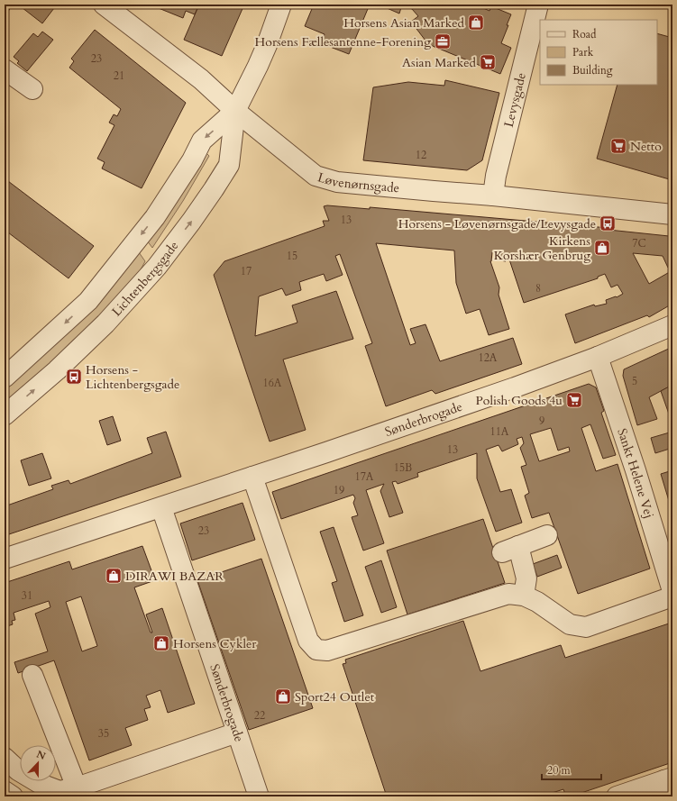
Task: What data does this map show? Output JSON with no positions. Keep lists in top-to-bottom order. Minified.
{"streets":{"street":["Levysgade","Løvenørnsgade","Lichtenbergsgade","Sønderbrogade","Sankt Helene Vej"]},"crossings":[["Levysgade","Løvenørnsgade"],["Løvenørnsgade","Lichtenbergsgade"],["Sønderbrogade","Sankt Helene Vej"]],"places":{"shop":["Horsens Asian Marked","Kirkens Korshær Genbrug","DIRAWI BAZAR","Horsens Cykler","Sport24 Outlet"],"office":["Horsens Fællesantenne-Forening"],"supermarket":["Asian Marked","Netto","Polish Goods 4u"],"bus stop":["Horsens - Løvenørnsgade/Levysgade","Horsens - Lichtenbergsgade"]},"house_numbers":["23","21","12","13","7C","15","17","8","12A","5","16A","9","11A","13","15B","17A","19","23","31","22","35"],"legend":["Road","Park","Building"],"scale_bar":"20 m","north":"top"}
